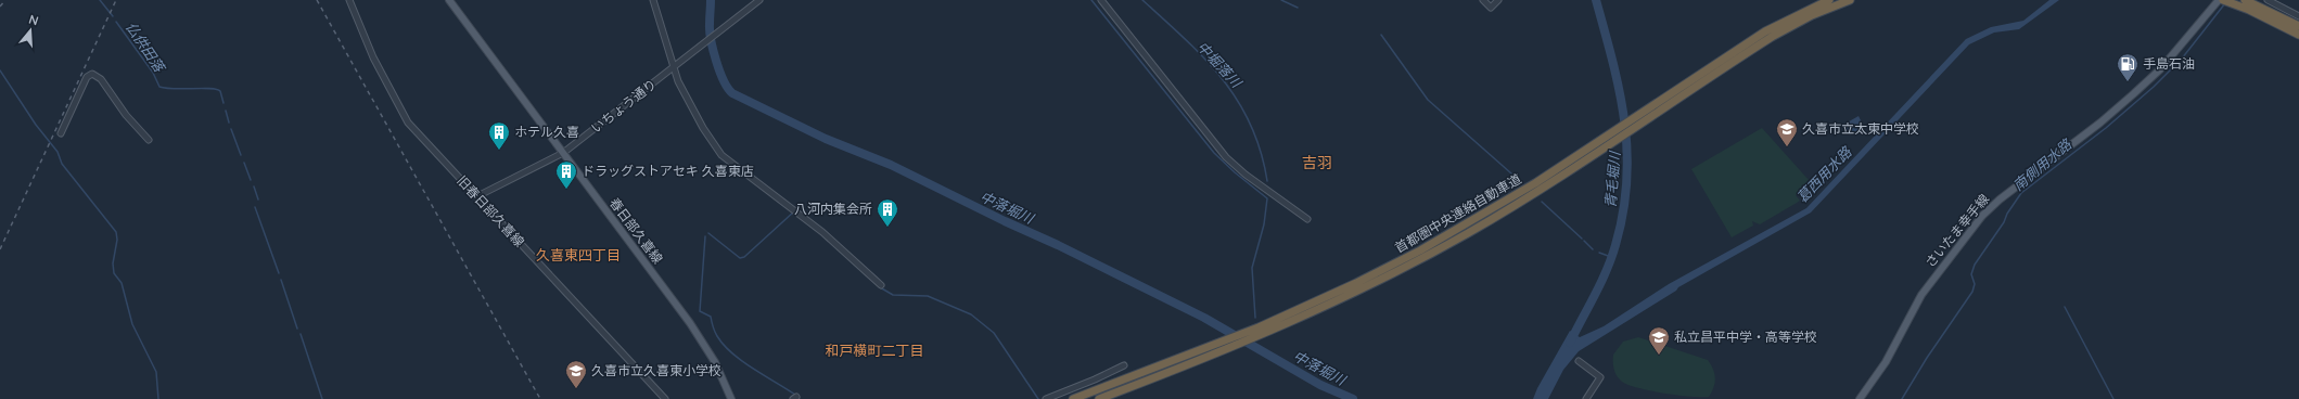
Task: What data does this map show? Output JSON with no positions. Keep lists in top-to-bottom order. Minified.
{"streets":{"highway":["首都圏中央連絡自動車道"],"main road":["春日部久喜線","さいたま幸手線"],"street":["いちょう通り","旧春日部久喜線"]},"crossings":[["いちょう通り","旧春日部久喜線"],["いちょう通り","春日部久喜線"]],"districts":["吉羽","久喜東四丁目","和戸横町二丁目"],"water":["仏供田落","中堀落川","南側用水路","葛西用水路","青毛堀川","中落堀川"],"places":{"fuel station":["手島石油"],"school or university":["久喜市立太東中学校","私立昌平中学・高等学校","久喜市立久喜東小学校"],"building":["ホテル久喜","ドラッグストアセキ 久喜東店","八河内集会所"]},"north":"top"}
